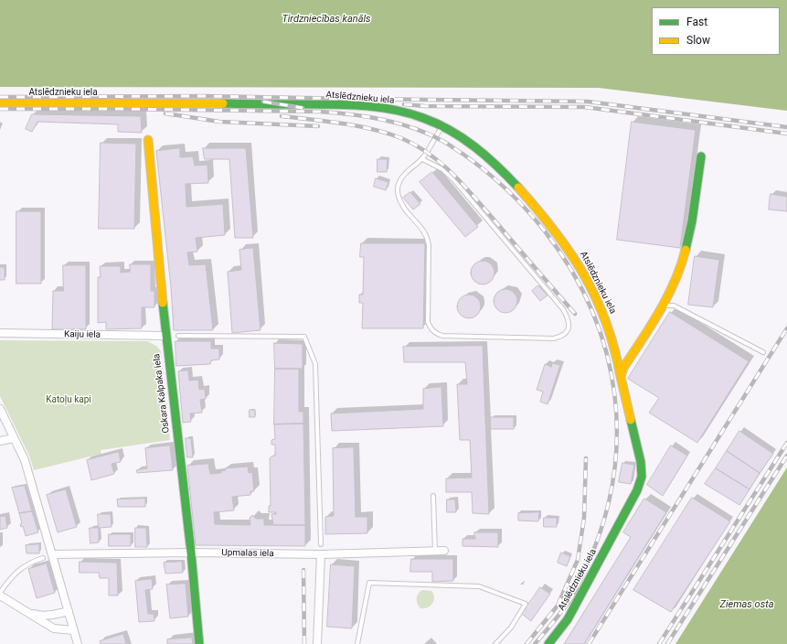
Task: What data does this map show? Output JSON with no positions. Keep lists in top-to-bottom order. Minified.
{"streets":{"street":["Atslēdznieku iela","Kaiju iela","Oskara Kalpaka iela","Upmalas iela"]},"crossings":[["Kaiju iela","Oskara Kalpaka iela"],["Oskara Kalpaka iela","Upmalas iela"]],"water":["Tirdzniecības kanāls","Ziemas osta"],"parks":["Katoļu kapi"],"legend":["Fast","Slow"]}
